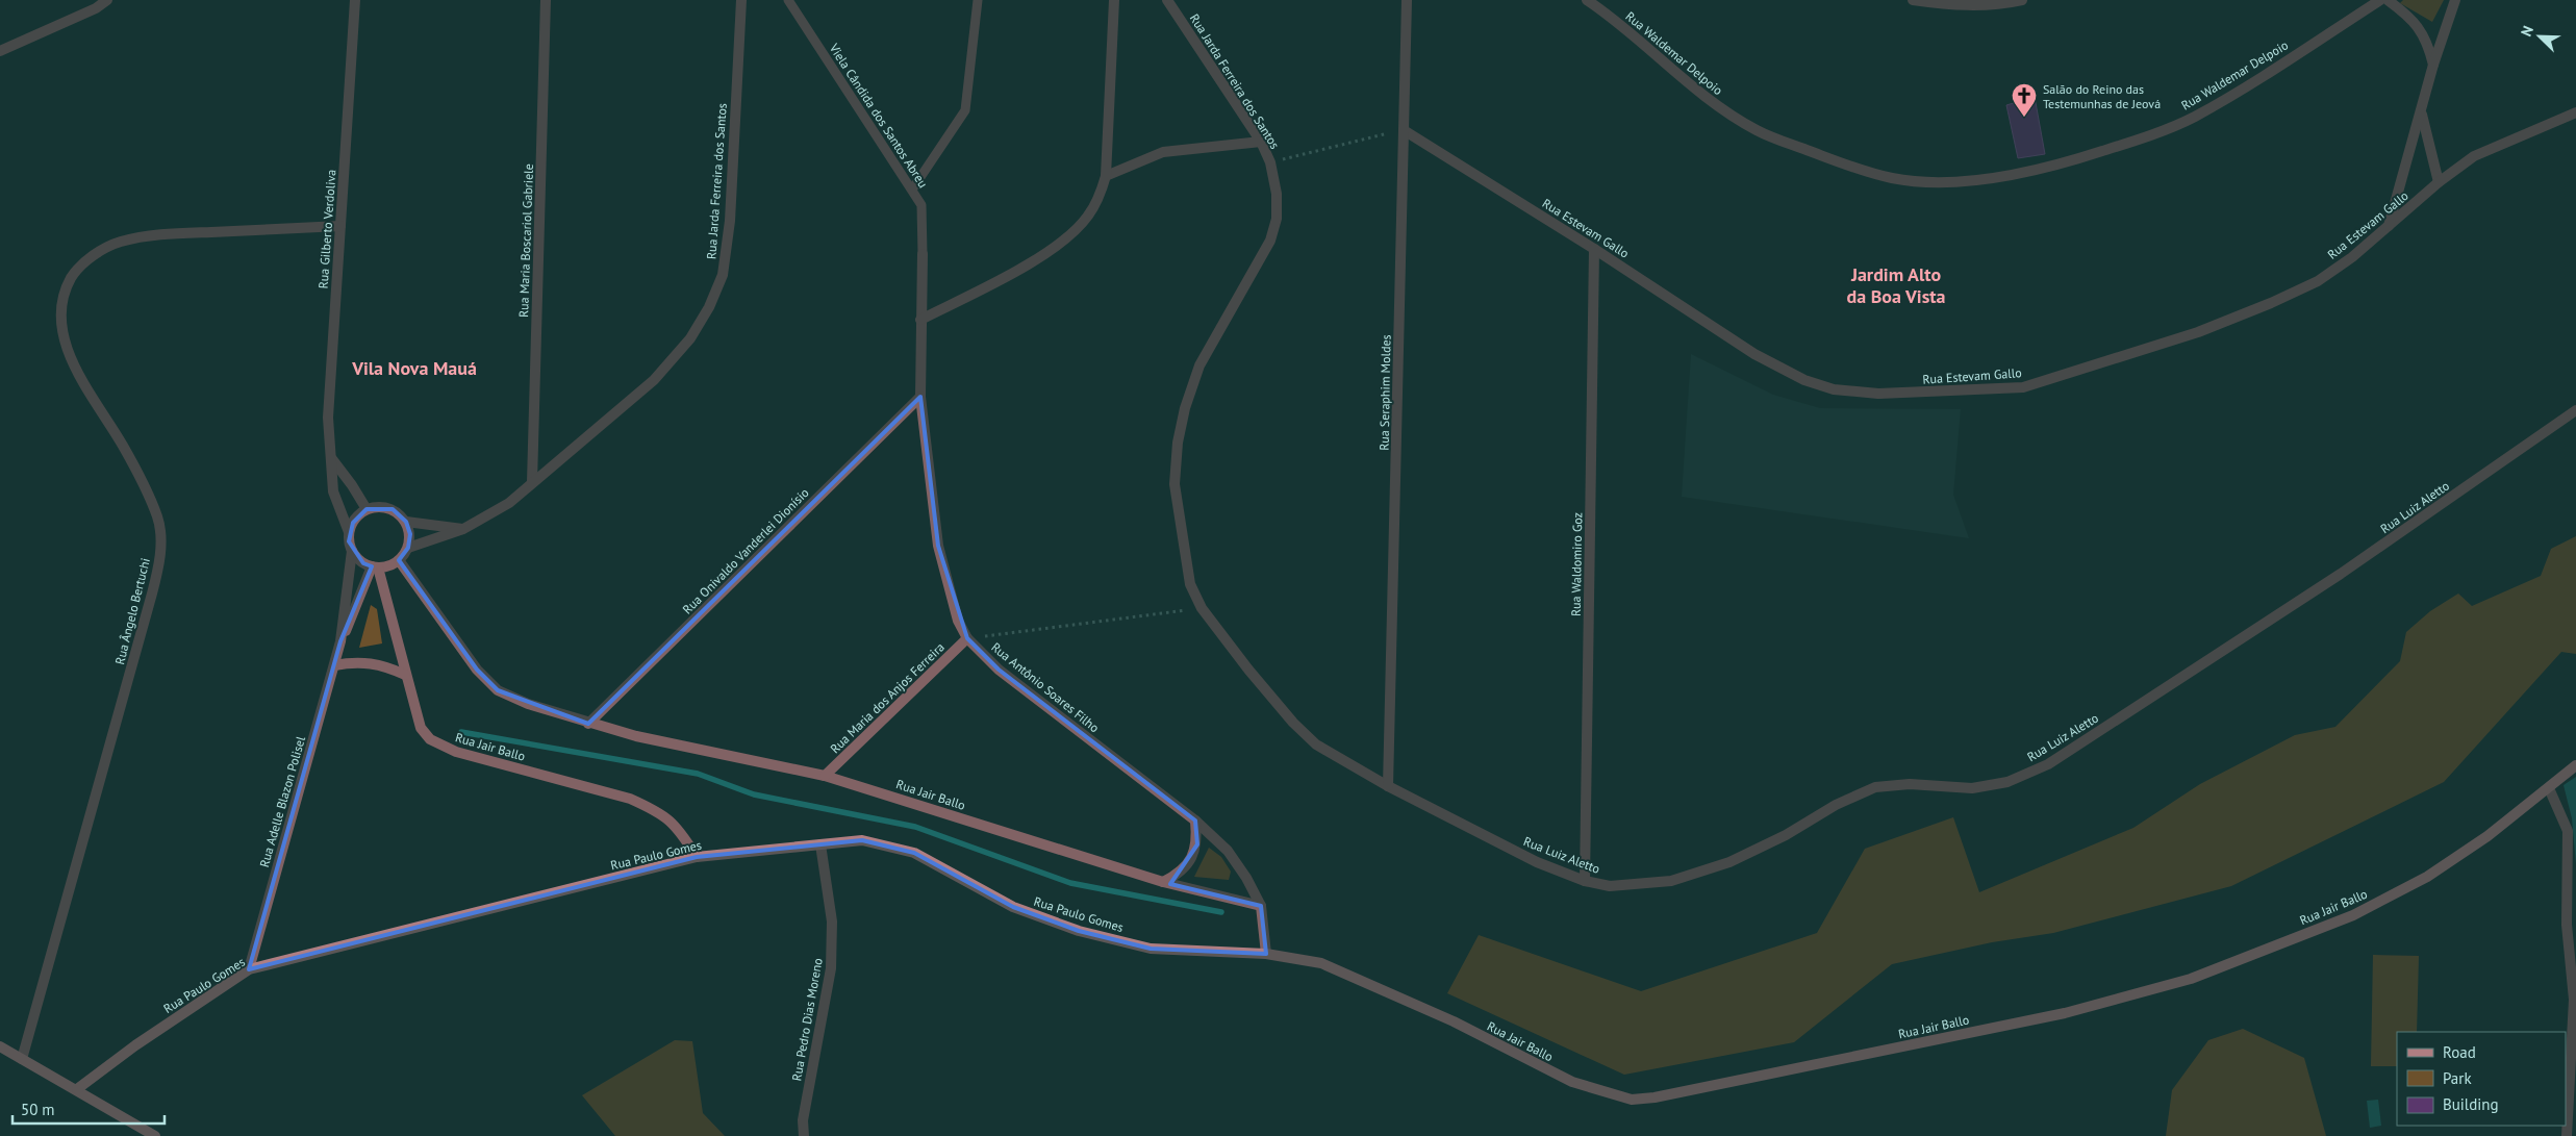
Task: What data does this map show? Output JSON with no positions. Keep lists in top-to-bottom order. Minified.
{"streets":{"main road":["Rua Jair Ballo","Rua Paulo Gomes"],"street":["Rua Waldemar Delpoio","Rua Jarda Ferreira dos Santos","Rua Estevam Gallo","Rua Gilberto Verdoliva","Rua Maria Boscariol Gabriele","Rua Seraphim Moldes","Rua Luiz Aletto","Rua Onivaldo Vanderlei Dionísio","Rua Waldomiro Goz","Rua Ângelo Bertuchi","Rua Antônio Soares Filho","Rua Maria dos Anjos Ferreira","Rua Adelle Blazon Polisel","Rua Pedro Dias Moreno"],"lane":["Viela Cândida dos Santos Abreu"]},"crossings":[["Rua Jarda Ferreira dos Santos","Rua Gilberto Verdoliva"],["Rua Jarda Ferreira dos Santos","Rua Maria Boscariol Gabriele"],["Rua Jarda Ferreira dos Santos","Rua Seraphim Moldes"],["Rua Jarda Ferreira dos Santos","Rua Luiz Aletto"],["Rua Jarda Ferreira dos Santos","Rua Jair Ballo"],["Rua Jarda Ferreira dos Santos","Rua Adelle Blazon Polisel"],["Viela Cândida dos Santos Abreu","Rua Antônio Soares Filho"],["Rua Estevam Gallo","Rua Seraphim Moldes"],["Rua Estevam Gallo","Rua Waldomiro Goz"],["Rua Gilberto Verdoliva","Rua Ângelo Bertuchi"],["Rua Gilberto Verdoliva","Rua Jair Ballo"],["Rua Gilberto Verdoliva","Rua Adelle Blazon Polisel"],["Rua Seraphim Moldes","Rua Luiz Aletto"],["Rua Luiz Aletto","Rua Waldomiro Goz"],["Rua Onivaldo Vanderlei Dionísio","Rua Antônio Soares Filho"],["Rua Onivaldo Vanderlei Dionísio","Rua Jair Ballo"],["Rua Antônio Soares Filho","Rua Maria dos Anjos Ferreira"],["Rua Antônio Soares Filho","Rua Jair Ballo"],["Rua Antônio Soares Filho","Rua Paulo Gomes"],["Rua Maria dos Anjos Ferreira","Rua Jair Ballo"],["Rua Jair Ballo","Rua Adelle Blazon Polisel"],["Rua Jair Ballo","Rua Paulo Gomes"],["Rua Adelle Blazon Polisel","Rua Paulo Gomes"],["Rua Paulo Gomes","Rua Pedro Dias Moreno"]],"districts":["Jardim Alto da Boa Vista","Vila Nova Mauá"],"places":{"church":["Salão do Reino das Testemunhas de Jeová"]},"legend":["Road","Park","Building"],"scale_bar":"50 m","north":"top left"}
